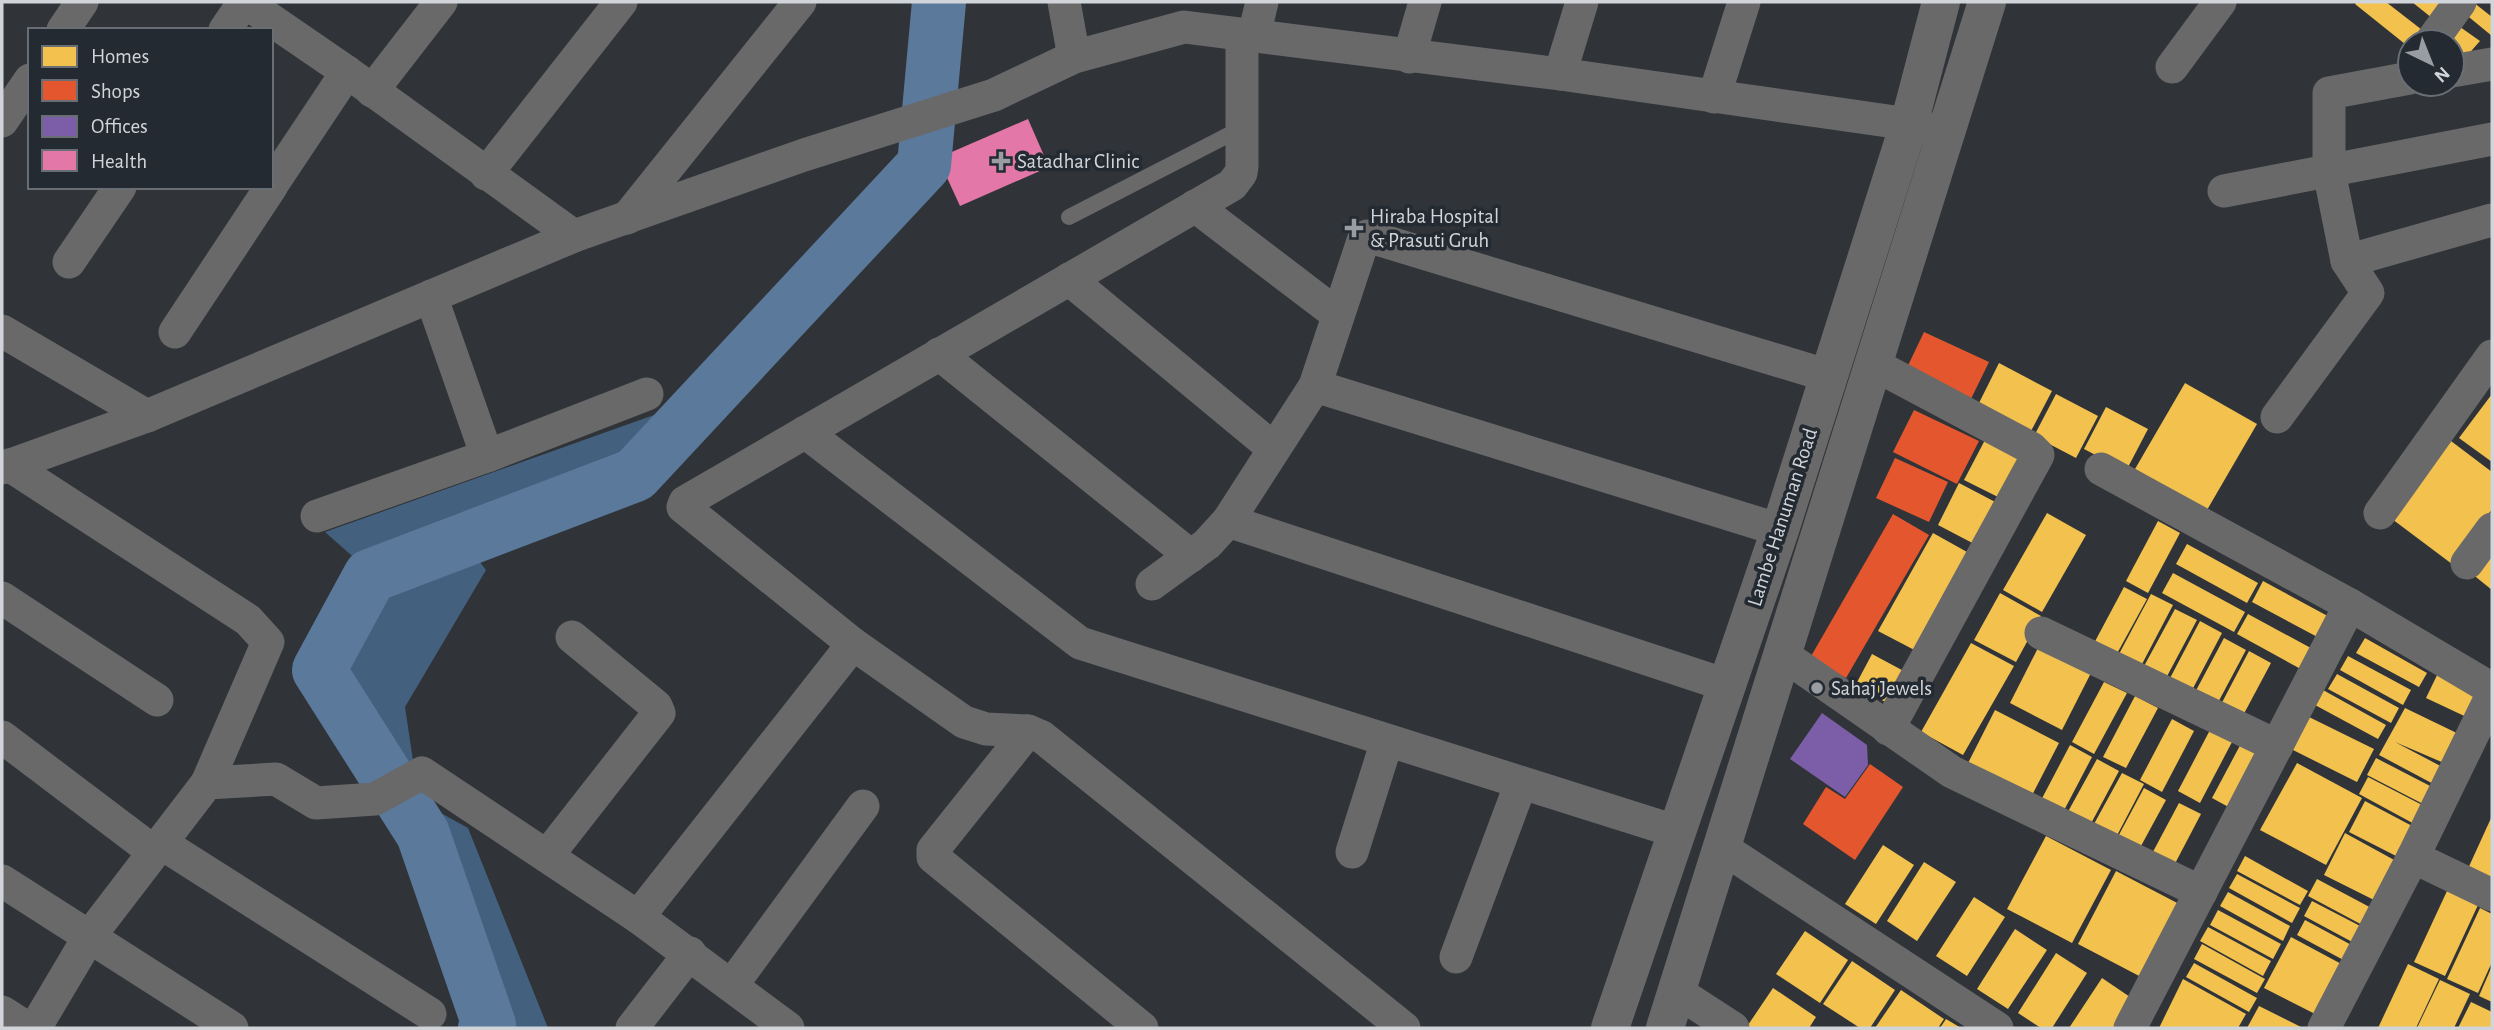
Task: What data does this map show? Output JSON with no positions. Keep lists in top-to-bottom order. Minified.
{"streets":{"street":["Lambe Hanuman Road"]},"places":{"health":["Satadhar Clinic","Hiraba Hospital & Prasuti Gruh"],"other":["Sahaj Jewels"]},"legend":["Homes","Shops","Offices","Health"],"north":"bottom right"}
